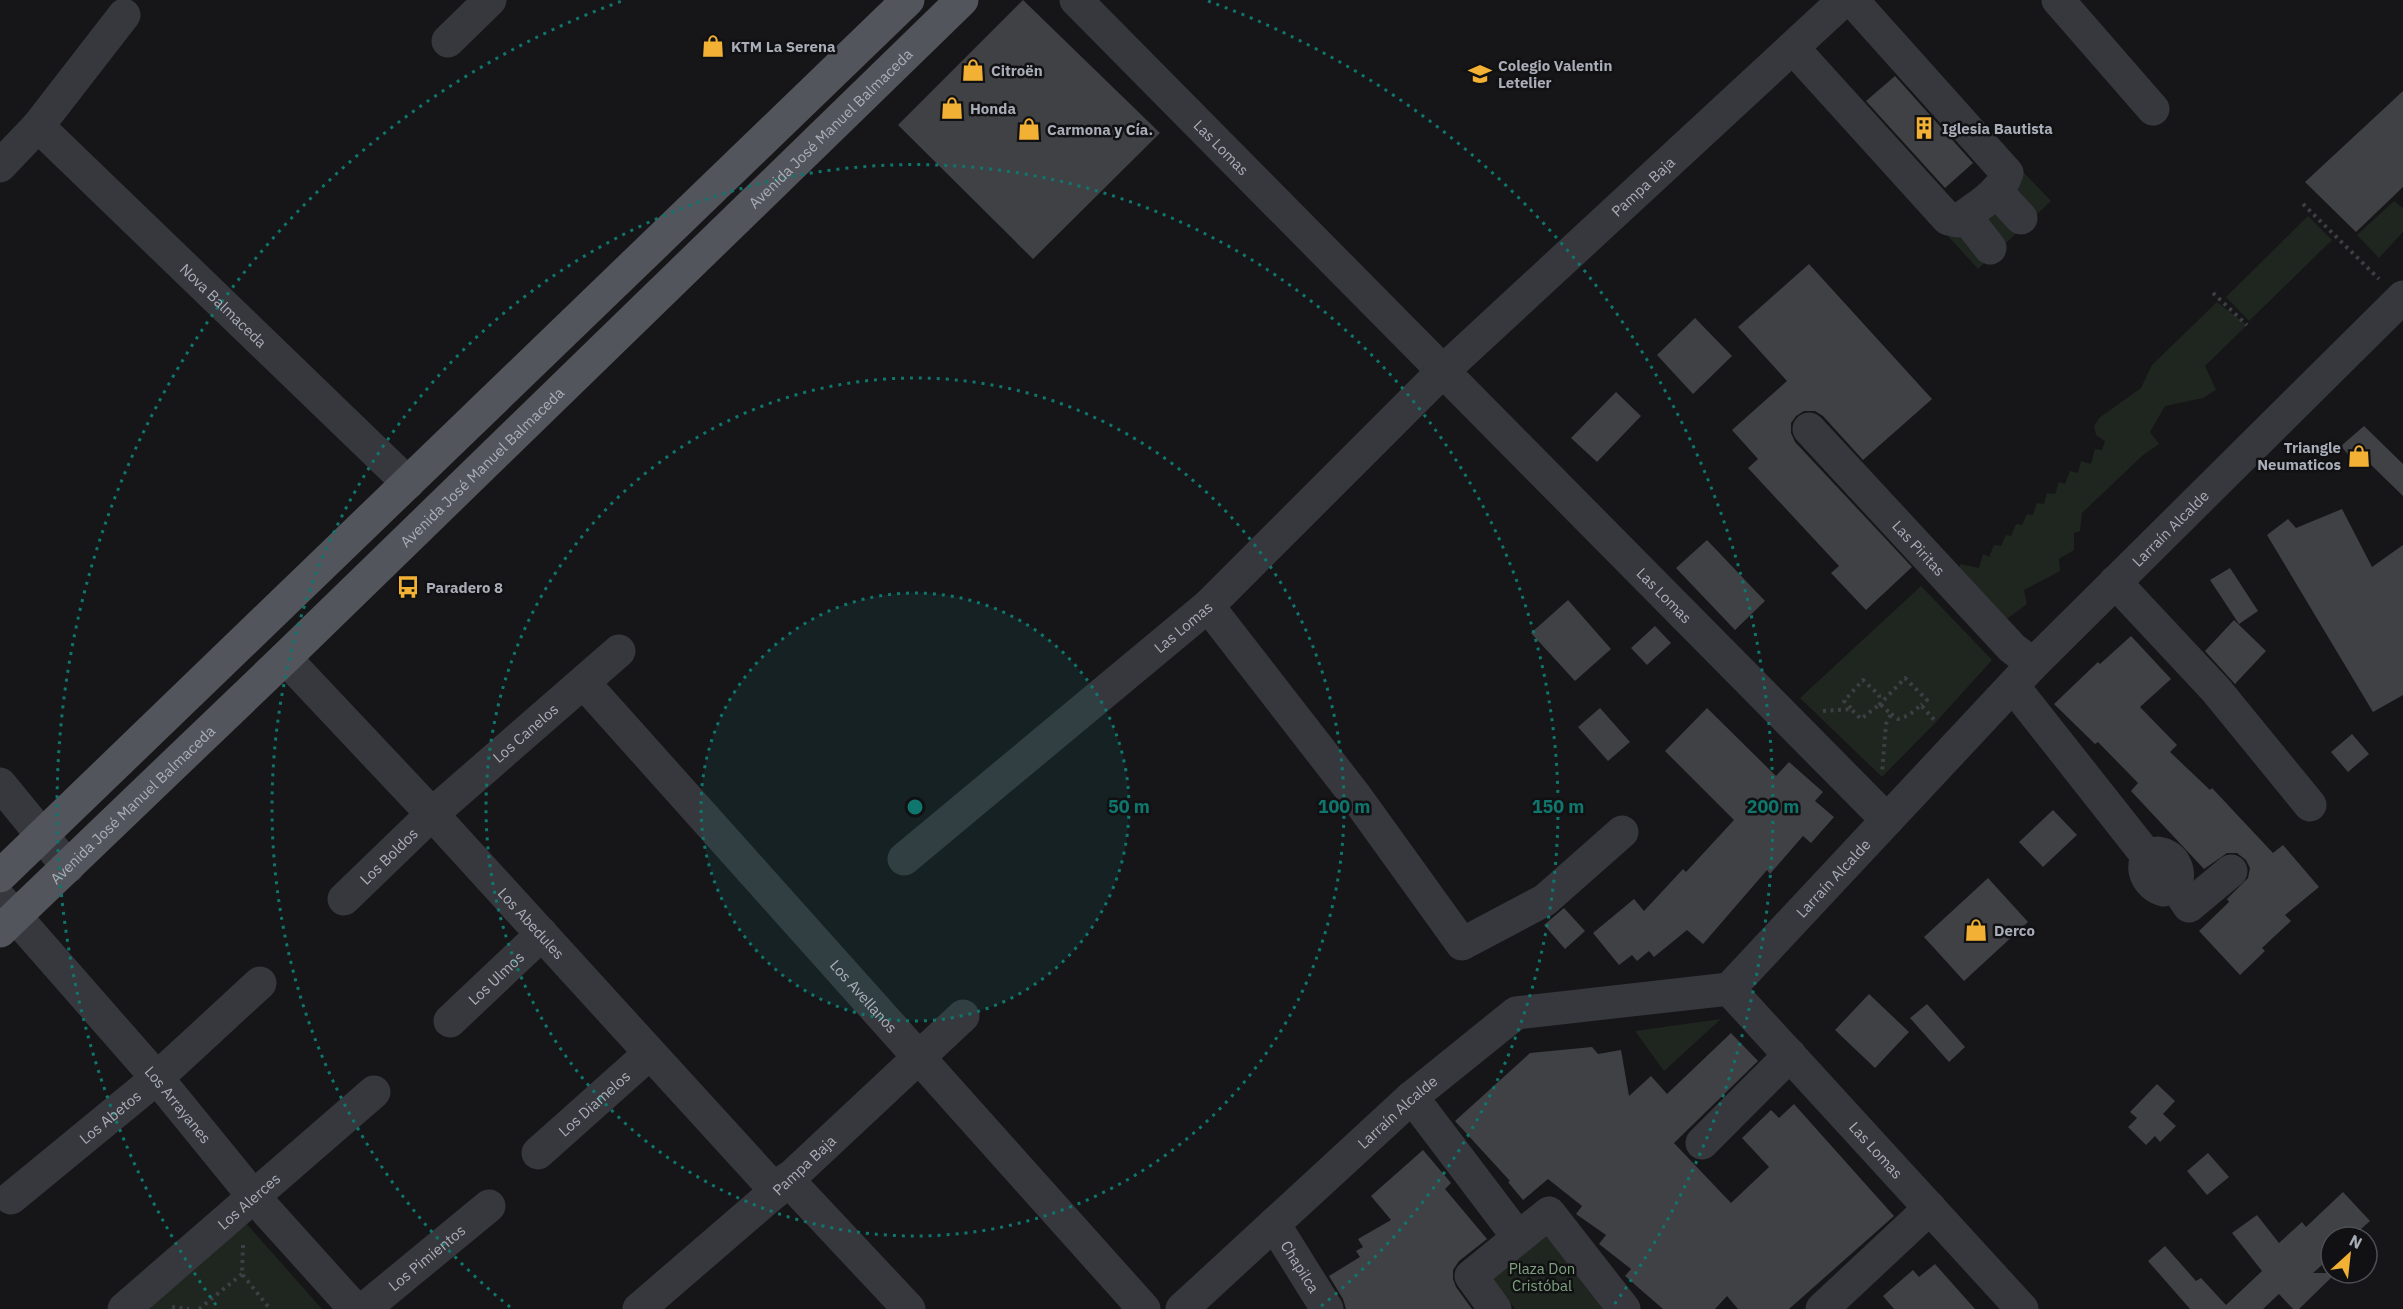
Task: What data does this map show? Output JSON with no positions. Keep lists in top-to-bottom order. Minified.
{"streets":{"main road":["Avenida José Manuel Balmaceda"],"street":["Las Lomas","Pampa Baja","Nova Balmaceda","Larraín Alcalde","Las Piritas","Los Canelos","Los Boldos","Los Abedules","Los Ulmos","Los Avellanos","Los Diamelos","Los Arrayanes","Los Abetos","Los Alerces","Los Pimientos","Chapilca"]},"crossings":[["Avenida José Manuel Balmaceda","Los Abedules"],["Avenida José Manuel Balmaceda","Los Arrayanes"],["Las Lomas","Pampa Baja"],["Las Lomas","Larraín Alcalde"],["Pampa Baja","Los Abedules"],["Pampa Baja","Los Avellanos"],["Larraín Alcalde","Las Piritas"],["Larraín Alcalde","Chapilca"],["Los Canelos","Los Boldos"],["Los Canelos","Los Abedules"],["Los Canelos","Los Avellanos"],["Los Boldos","Los Abedules"],["Los Abedules","Los Ulmos"],["Los Abedules","Los Diamelos"],["Los Arrayanes","Los Abetos"],["Los Arrayanes","Los Alerces"]],"parks":["Plaza Don Cristóbal"],"places":{"shop":["KTM La Serena","Citroën","Honda","Carmona y Cía.","Triangle Neumaticos","Derco"],"school or university":["Colegio Valentin Letelier"],"building":["Iglesia Bautista"],"bus stop":["Paradero 8"]},"north":"top right","rings":["50 m","100 m","150 m","200 m"]}
